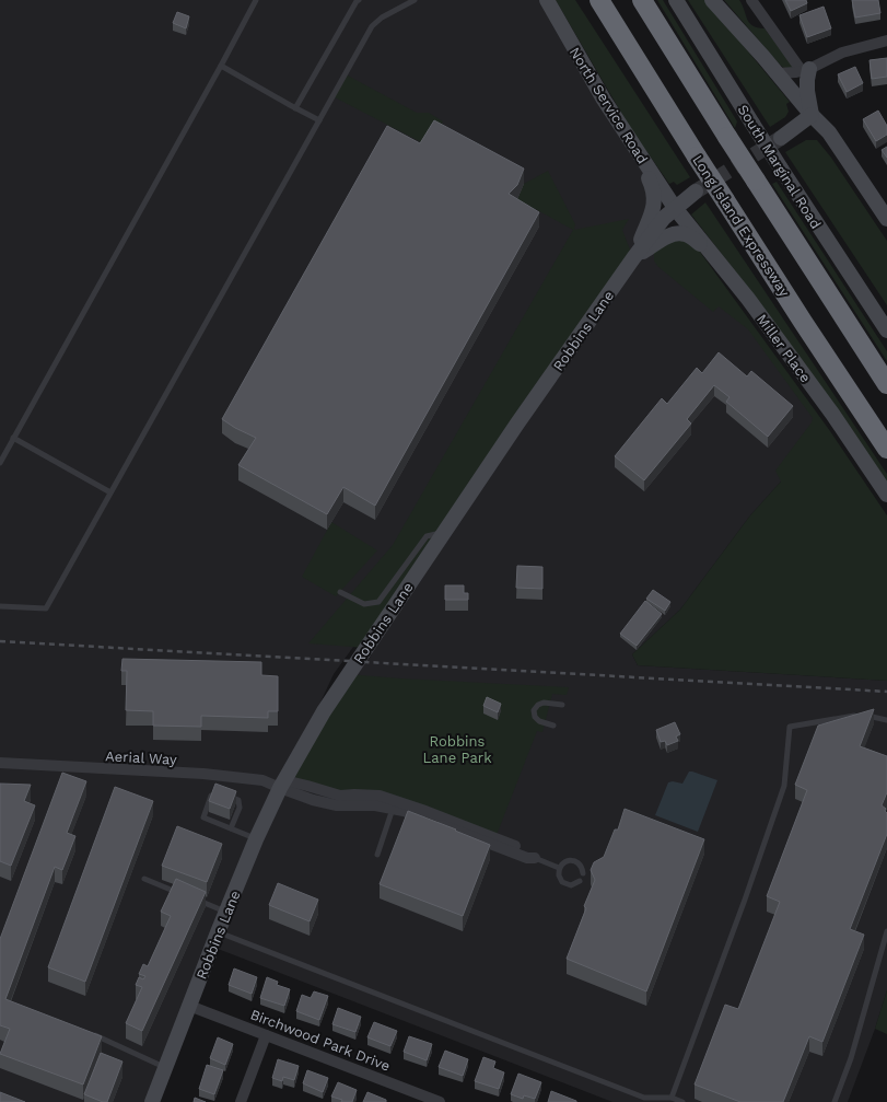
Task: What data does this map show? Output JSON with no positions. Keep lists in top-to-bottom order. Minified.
{"streets":{"highway":["Long Island Expressway"],"street":["North Service Road","South Marginal Road","Robbins Lane","Miller Place","Aerial Way","Birchwood Park Drive"]},"crossings":[["North Service Road","Robbins Lane"],["North Service Road","Miller Place"],["Robbins Lane","Miller Place"],["Robbins Lane","Aerial Way"],["Robbins Lane","Birchwood Park Drive"]],"parks":["Robbins Lane Park"]}
